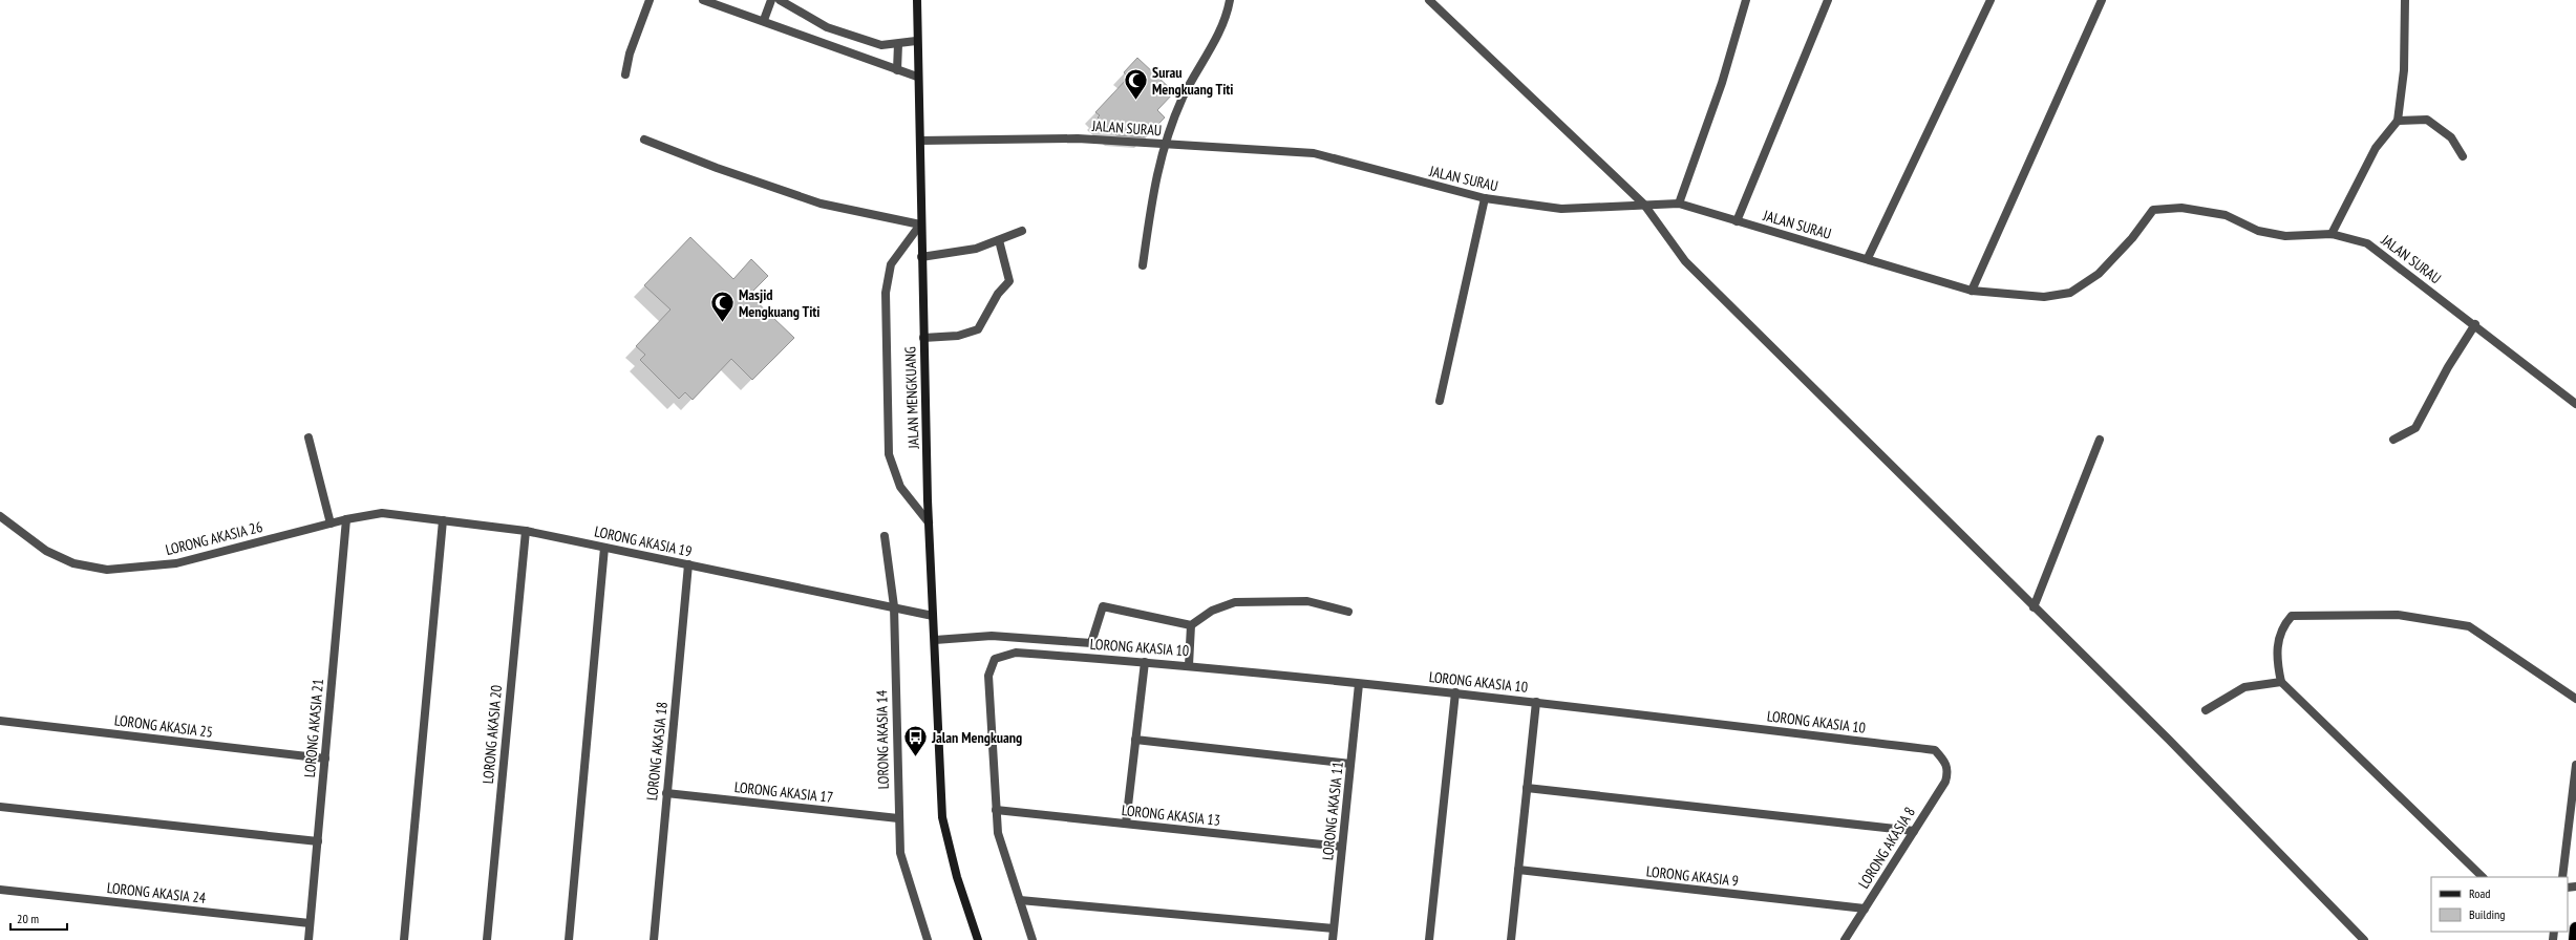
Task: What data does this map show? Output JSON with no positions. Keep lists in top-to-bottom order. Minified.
{"streets":{"main road":["JALAN MENGKUANG"],"street":["JALAN SURAU","LORONG AKASIA 26","LORONG AKASIA 19","LORONG AKASIA 10","LORONG AKASIA 25","LORONG AKASIA 21","LORONG AKASIA 20","LORONG AKASIA 14","LORONG AKASIA 18","LORONG AKASIA 17","LORONG AKASIA 11","LORONG AKASIA 13","LORONG AKASIA 8","LORONG AKASIA 9","LORONG AKASIA 24"]},"crossings":[["JALAN SURAU","JALAN MENGKUANG"],["JALAN MENGKUANG","LORONG AKASIA 19"],["LORONG AKASIA 26","LORONG AKASIA 19"],["LORONG AKASIA 26","LORONG AKASIA 21"],["LORONG AKASIA 19","LORONG AKASIA 21"],["LORONG AKASIA 19","LORONG AKASIA 20"],["LORONG AKASIA 19","LORONG AKASIA 14"],["LORONG AKASIA 19","LORONG AKASIA 18"],["LORONG AKASIA 10","LORONG AKASIA 11"],["LORONG AKASIA 10","LORONG AKASIA 13"],["LORONG AKASIA 10","LORONG AKASIA 8"],["LORONG AKASIA 25","LORONG AKASIA 21"],["LORONG AKASIA 21","LORONG AKASIA 24"],["LORONG AKASIA 14","LORONG AKASIA 17"],["LORONG AKASIA 18","LORONG AKASIA 17"],["LORONG AKASIA 11","LORONG AKASIA 13"],["LORONG AKASIA 8","LORONG AKASIA 9"]],"places":{"mosque":["Surau Mengkuang Titi","Masjid Mengkuang Titi"],"bus stop":["Jalan Mengkuang"]},"legend":["Road","Building"],"scale_bar":"20 m"}
